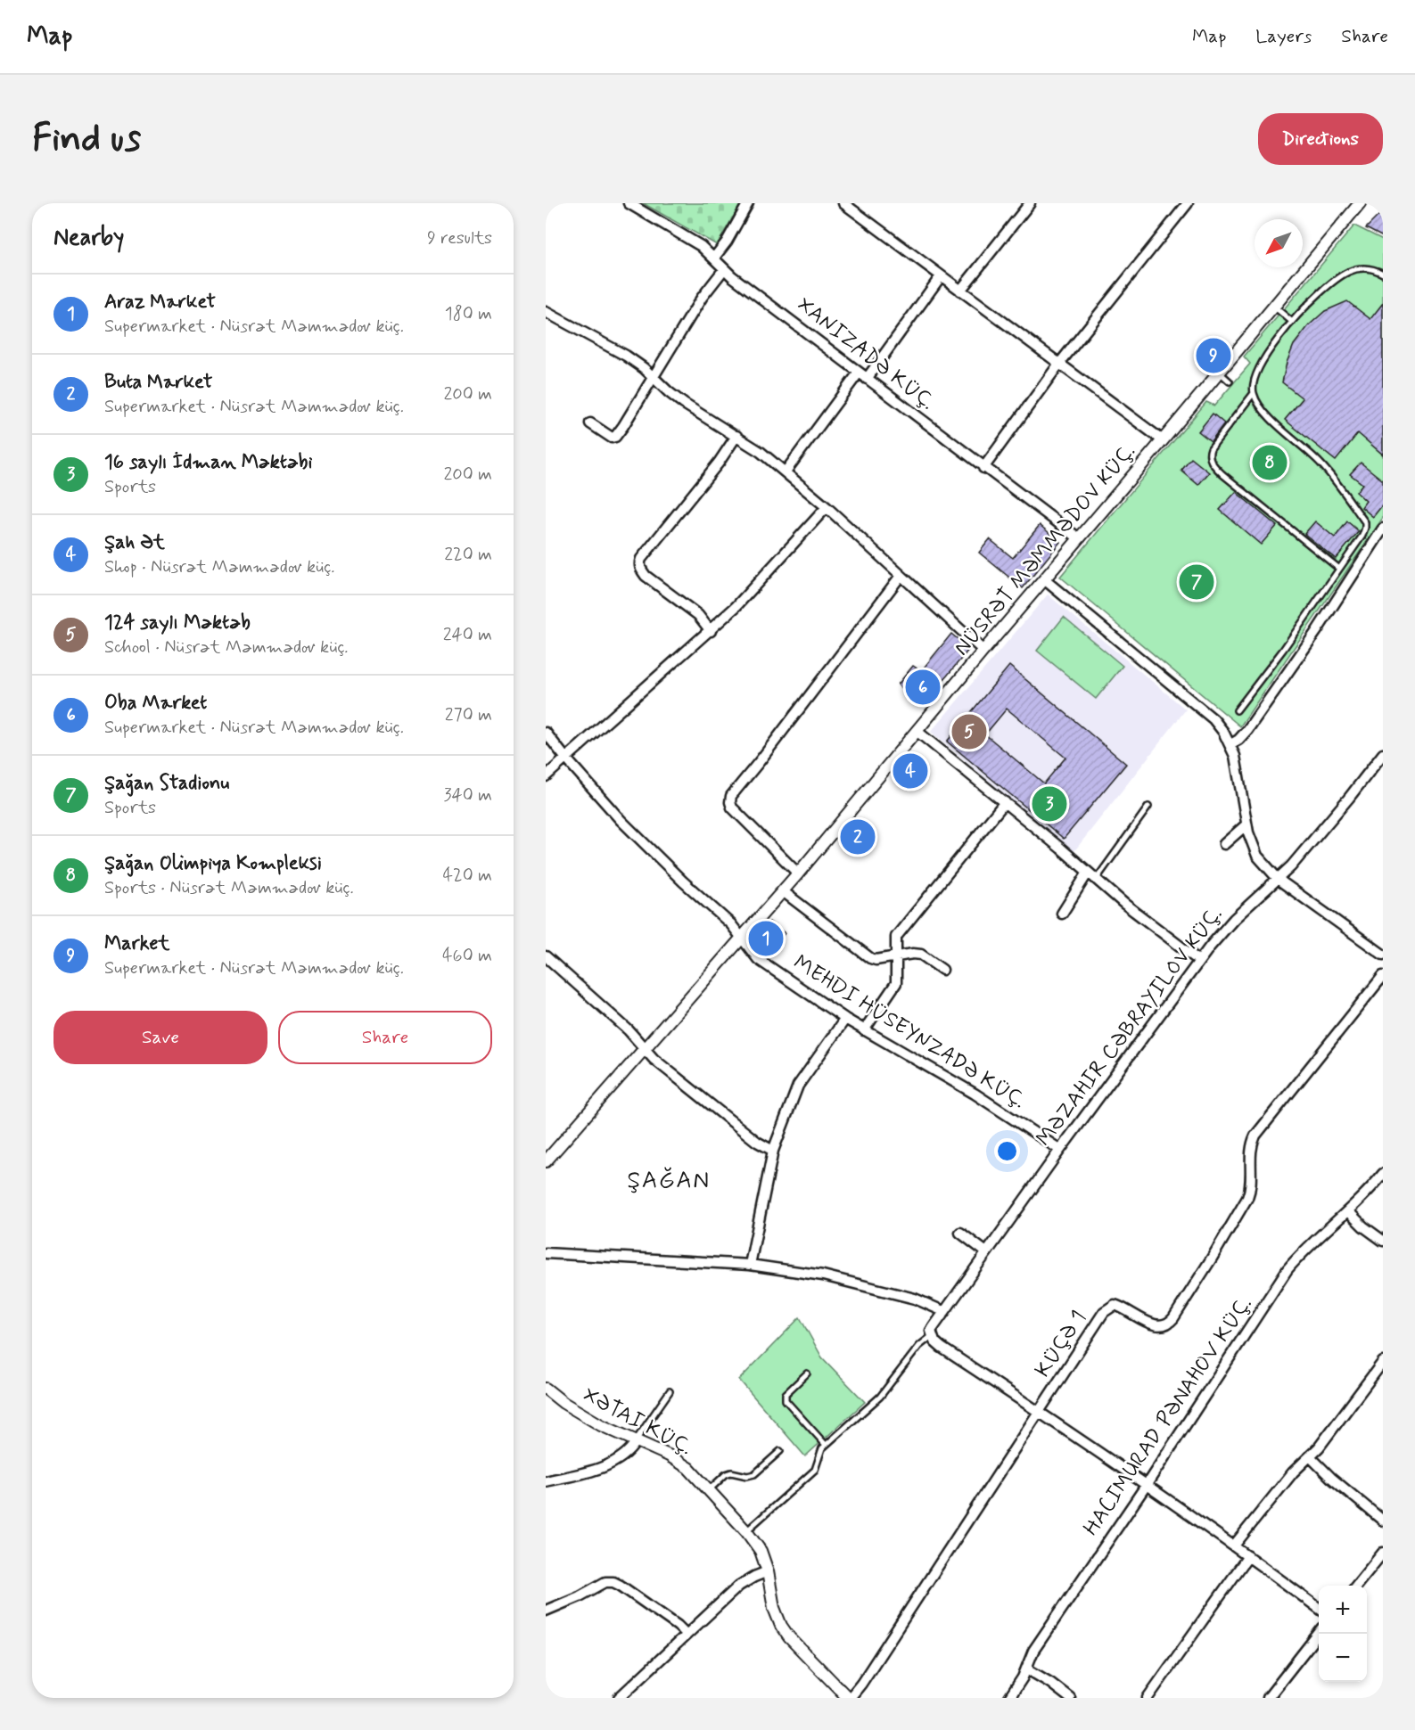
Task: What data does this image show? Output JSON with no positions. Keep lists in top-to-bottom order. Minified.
{"streets":{"street":["NÜSRƏT MƏMMƏDOV KÜÇ.","MEHDI HÜSEYNZADƏ KÜÇ.","KÜÇƏ 1","XƏTAI KÜÇ."]},"crossings":[["NÜSRƏT MƏMMƏDOV KÜÇ.","MEHDI HÜSEYNZADƏ KÜÇ."],["KÜÇƏ 1","XƏTAI KÜÇ."]],"districts":["ŞAĞAN"],"north":"bottom left","page":{"header":"Map","nav":["Map","Layers","Share"],"buttons":["Directions",["Save","Share"]],"title":"Find us","heading":["Nearby","9 results"],"list":[{"mark":"1","name":"Araz Market","note":"Supermarket · Nüsrət Məmmədov küç.","value":"180 m"},{"mark":"2","name":"Buta Market","note":"Supermarket · Nüsrət Məmmədov küç.","value":"200 m"},{"mark":"3","name":"16 saylı İdman Məktəbi","note":"Sports","value":"200 m"},{"mark":"4","name":"Şah Ət","note":"Shop · Nüsrət Məmmədov küç.","value":"220 m"},{"mark":"5","name":"124 saylı Məktəb","note":"School · Nüsrət Məmmədov küç.","value":"240 m"},{"mark":"6","name":"Oba Market","note":"Supermarket · Nüsrət Məmmədov küç.","value":"270 m"},{"mark":"7","name":"Şağan Stadionu","note":"Sports","value":"340 m"},{"mark":"8","name":"Şağan Olimpiya Kompleksi","note":"Sports · Nüsrət Məmmədov küç.","value":"420 m"},{"mark":"9","name":"Market","note":"Supermarket · Nüsrət Məmmədov küç.","value":"460 m"}],"pins":["9","8","7","6","5","4","3","2","1"],"map_buttons":["+","−"]}}
